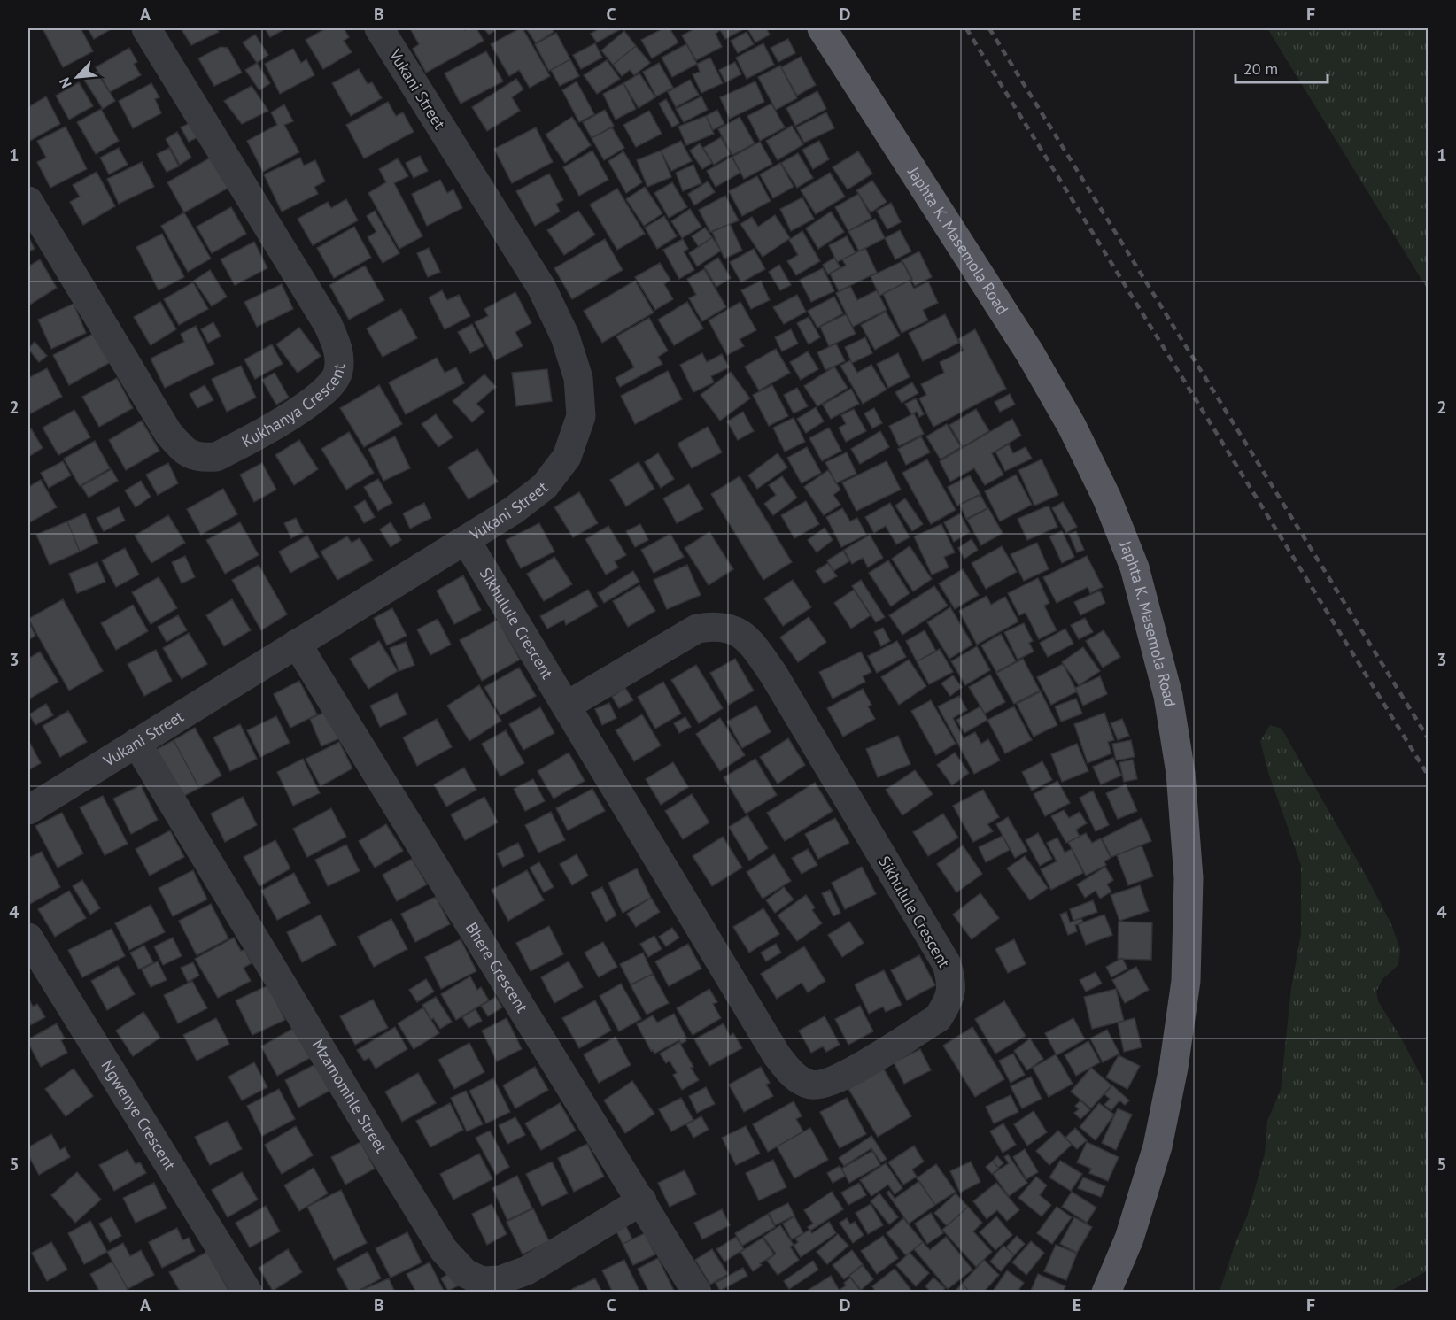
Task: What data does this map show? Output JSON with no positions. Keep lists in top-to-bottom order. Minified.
{"streets":{"main road":["Japhta K. Masemola Road"],"street":["Vukani Street","Kukhanya Crescent","Sikhulule Crescent","Bhere Crescent","Mzamomhle Street","Ngwenye Crescent"]},"crossings":[["Vukani Street","Sikhulule Crescent"],["Vukani Street","Bhere Crescent"],["Vukani Street","Mzamomhle Street"],["Bhere Crescent","Mzamomhle Street"]],"scale_bar":"20 m","north":"bottom left","grid":{"columns":["A","B","C","D","E","F"],"rows":["1","2","3","4","5"]}}
